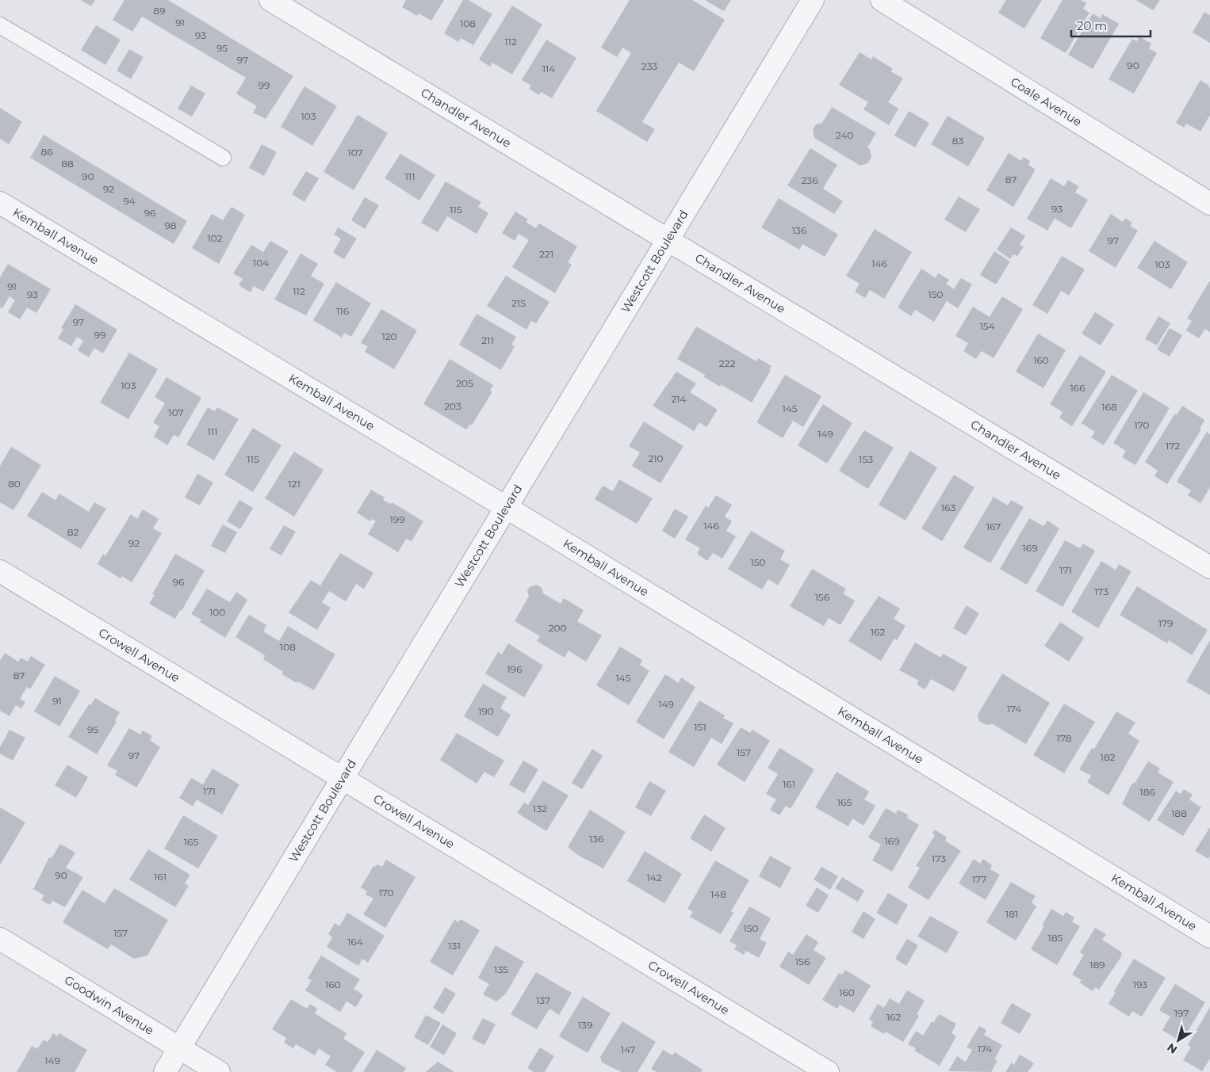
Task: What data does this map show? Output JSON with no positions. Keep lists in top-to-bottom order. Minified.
{"streets":{"street":["Coale Avenue","Chandler Avenue","Kemball Avenue","Westcott Boulevard","Crowell Avenue","Goodwin Avenue"]},"crossings":[["Chandler Avenue","Westcott Boulevard"],["Kemball Avenue","Westcott Boulevard"],["Westcott Boulevard","Crowell Avenue"],["Westcott Boulevard","Goodwin Avenue"]],"house_numbers":["89","91","108","93","112","95","97","90","233","114","99","103","240","83","86","107","88","90","111","87","236","92","94","93","115","96","98","136","102","97","221","104","146","103","91","112","93","150","215","116","97","154","99","120","211","160","222","205","103","166","214","203","168","145","107","170","111","149","172","210","115","153","80","121","163","199","146","167","82","92","169","150","171","96","173","156","100","179","200","162","108","196","87","145","91","149","174","190","151","95","178","157","97","182","161","171","186","165","132","188","136","169","165","173","90","161","142","177","170","148","181","150","157","185","164","131","156","189","135","160","193","160","137","197","162","139","174","147","149"],"scale_bar":"20 m","north":"bottom left"}
